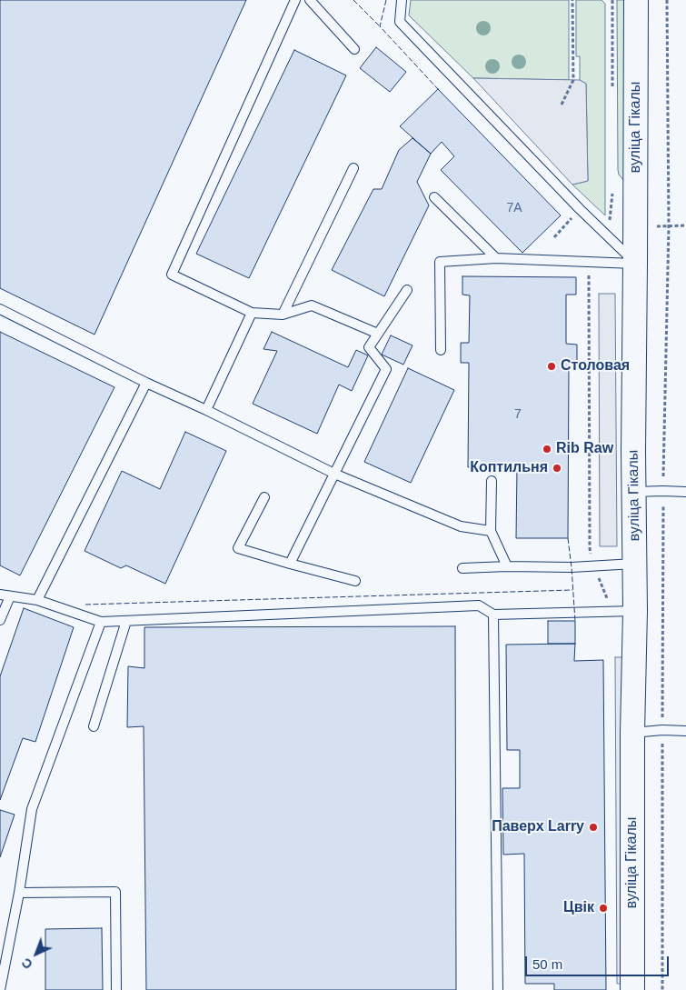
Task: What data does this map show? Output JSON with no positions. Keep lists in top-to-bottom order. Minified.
{"streets":{"street":["вуліца Гікалы"]},"places":["Столовая","Rib Raw","Коптильня","Паверх Larry","Цвік"],"house_numbers":["7А","7"],"scale_bar":"50 m","north":"bottom left"}
